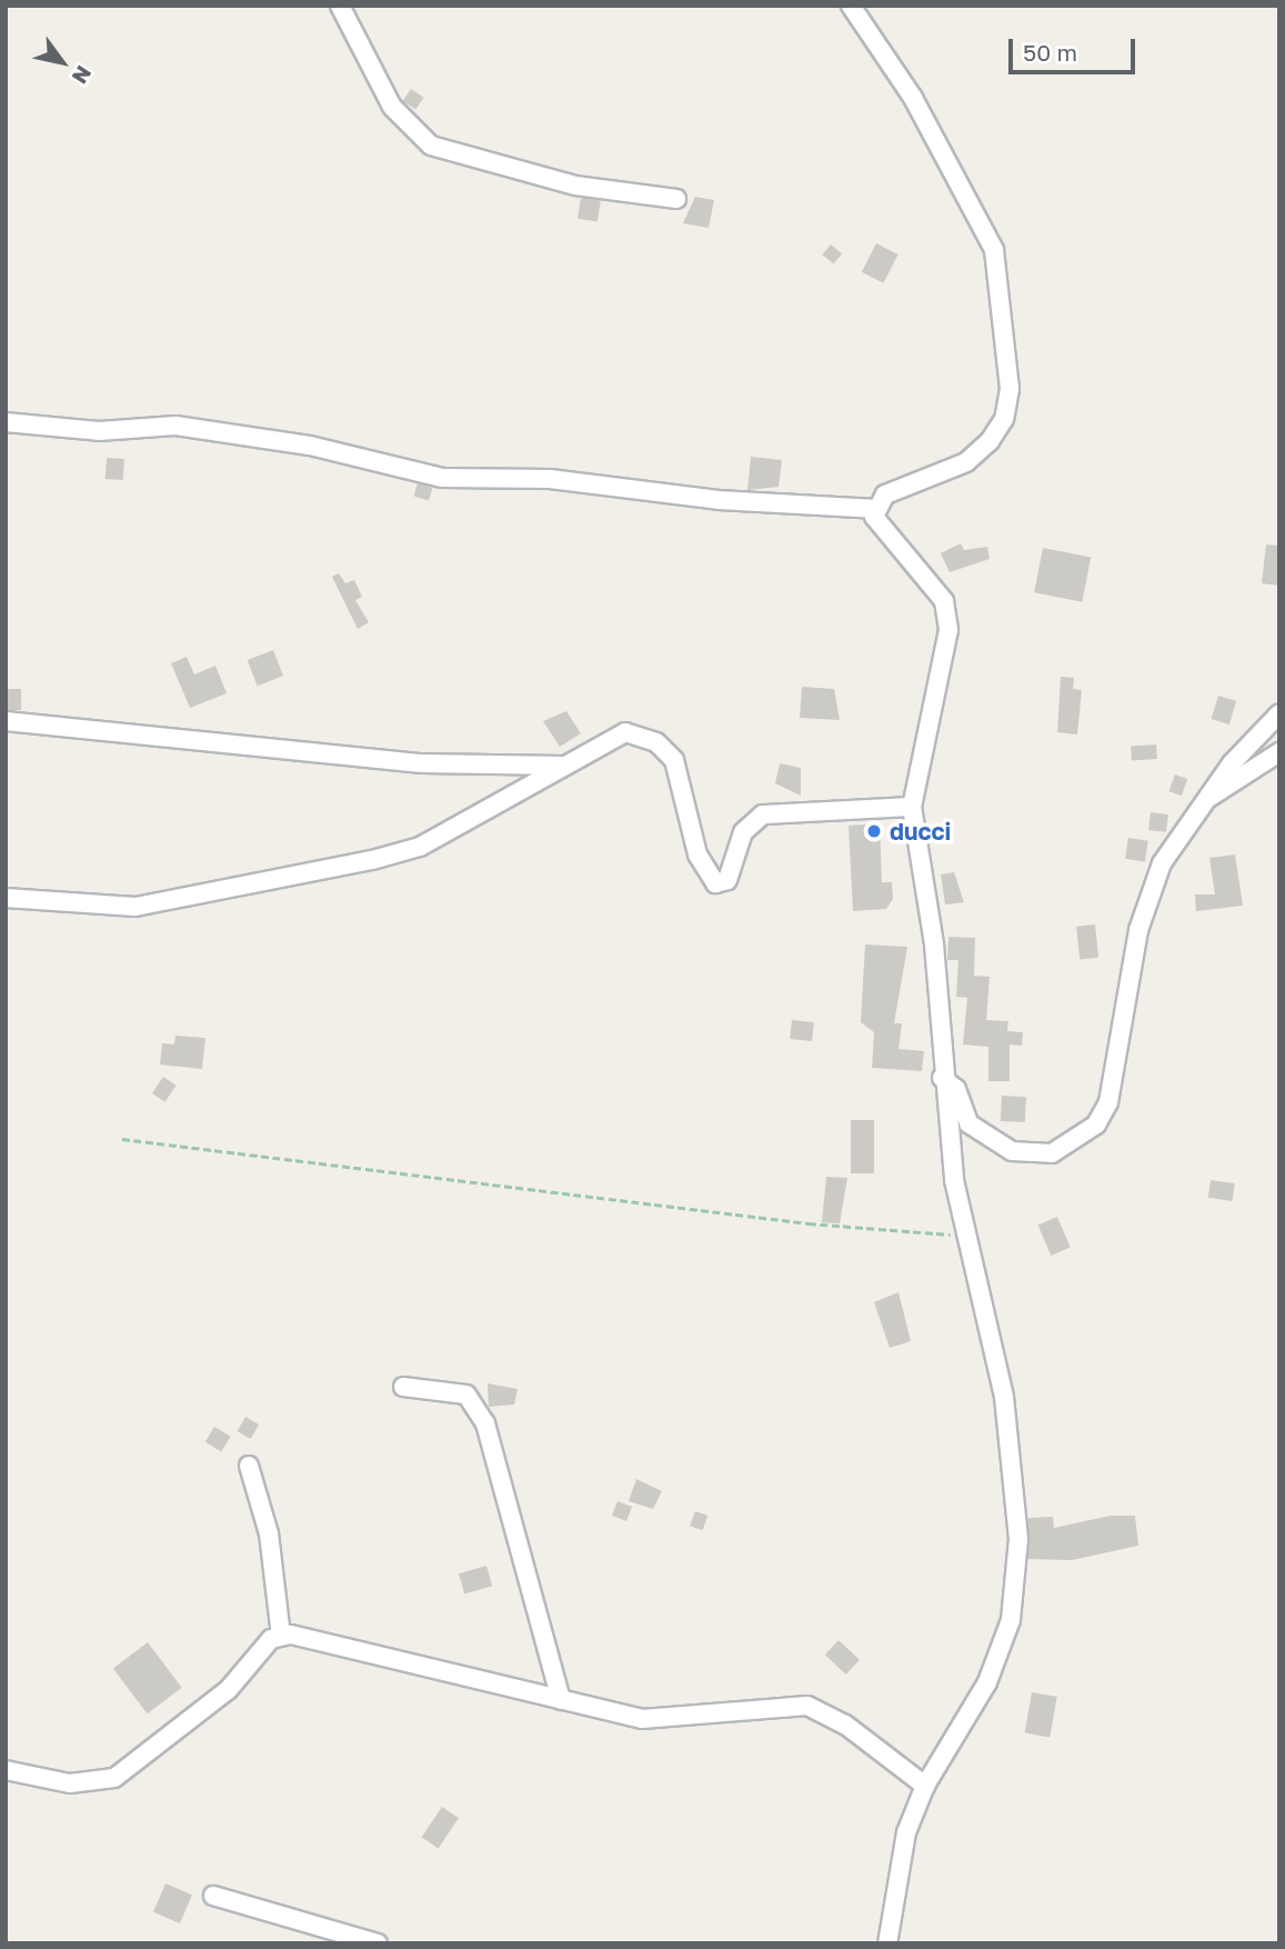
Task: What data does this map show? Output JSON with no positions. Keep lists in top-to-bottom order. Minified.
{"places":["ducci"],"scale_bar":"50 m","north":"bottom right"}
